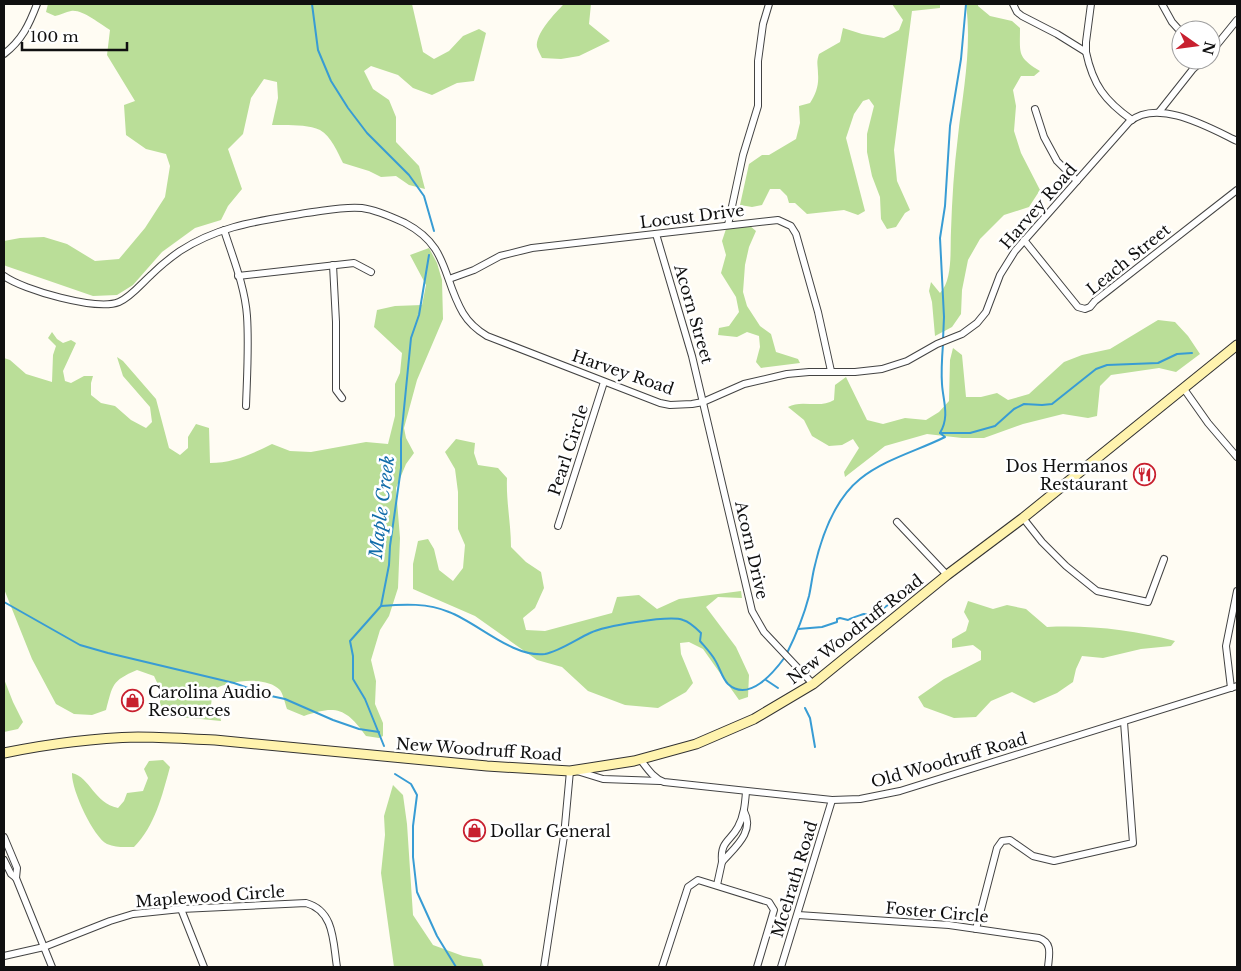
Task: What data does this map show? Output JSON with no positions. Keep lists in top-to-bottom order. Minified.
{"streets":{"main road":["New Woodruff Road"],"street":["Harvey Road","Locust Drive","Leach Street","Acorn Street","Pearl Circle","Acorn Drive","Old Woodruff Road","Mcelrath Road","Maplewood Circle","Foster Circle"]},"crossings":[["Harvey Road","Locust Drive"],["Harvey Road","Leach Street"],["Harvey Road","Acorn Street"],["Harvey Road","Pearl Circle"],["Harvey Road","Acorn Drive"],["Locust Drive","Acorn Street"],["Acorn Street","Acorn Drive"],["Acorn Drive","New Woodruff Road"],["New Woodruff Road","Old Woodruff Road"],["Old Woodruff Road","Mcelrath Road"],["Mcelrath Road","Foster Circle"]],"water":["Maple Creek"],"places":{"restaurant":["Dos Hermanos Restaurant"],"shop":["Carolina Audio Resources","Dollar General"]},"scale_bar":"100 m","north":"right"}
